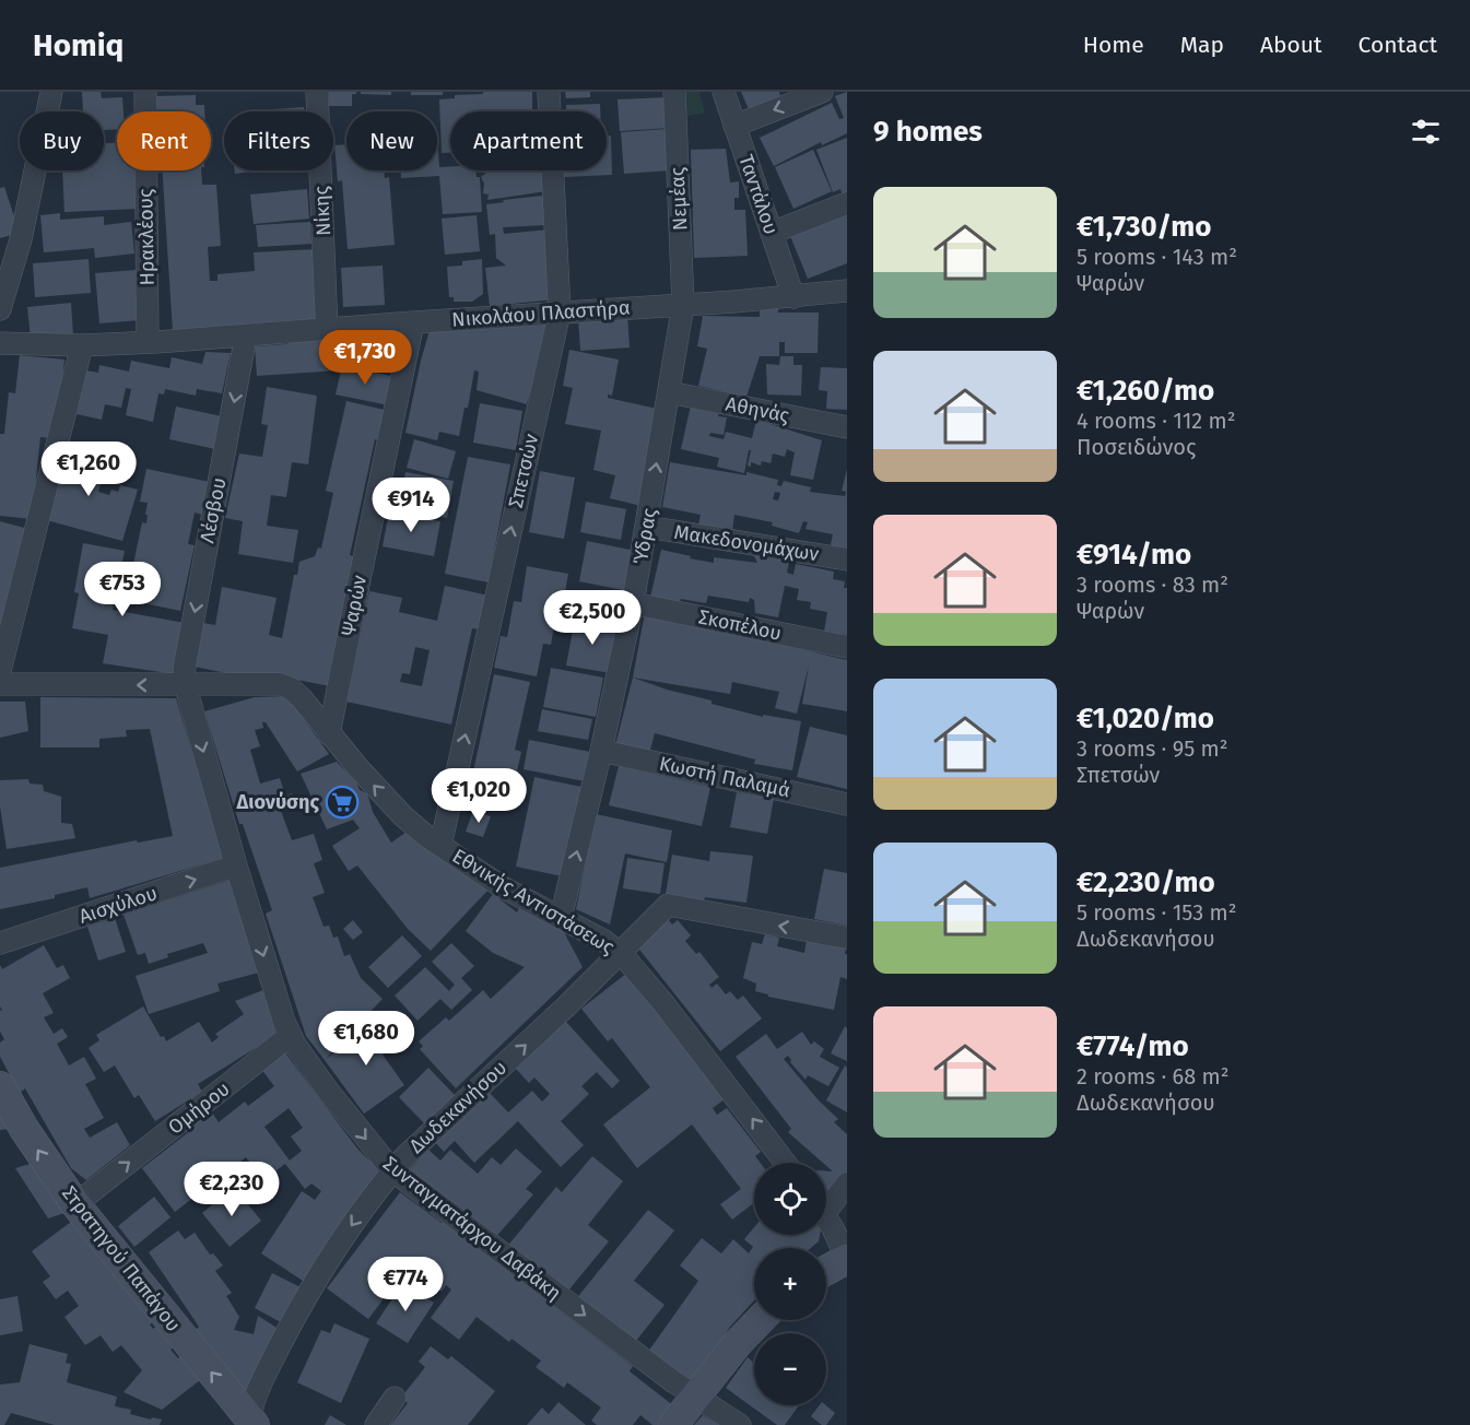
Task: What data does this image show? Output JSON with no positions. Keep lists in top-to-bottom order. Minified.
{"streets":{"street":["Ταντάλου","Νεμέας","Νίκης","Ηρακλέους","Νικολάου Πλαστήρα","Αθηνάς","Σπετσών","Λέσβου","Ύδρας","Μακεδονομάχων","Ψαρών","Σκοπέλου","Κωστή Παλαμά","Εθνικής Αντιστάσεως","Αισχύλου","Δωδεκανήσου","Ομήρου","Συνταγματάρχου Δαβάκη","Στρατηγού Παπάγου"]},"crossings":[["Ταντάλου","Νικολάου Πλαστήρα"],["Νεμέας","Νικολάου Πλαστήρα"],["Νεμέας","Ύδρας"],["Νίκης","Νικολάου Πλαστήρα"],["Ηρακλέους","Νικολάου Πλαστήρα"],["Νικολάου Πλαστήρα","Σπετσών"],["Νικολάου Πλαστήρα","Λέσβου"],["Νικολάου Πλαστήρα","Ύδρας"],["Νικολάου Πλαστήρα","Ψαρών"],["Αθηνάς","Ύδρας"],["Σπετσών","Εθνικής Αντιστάσεως"],["Λέσβου","Εθνικής Αντιστάσεως"],["Λέσβου","Συνταγματάρχου Δαβάκη"],["Ύδρας","Μακεδονομάχων"],["Ύδρας","Σκοπέλου"],["Ύδρας","Κωστή Παλαμά"],["Ύδρας","Εθνικής Αντιστάσεως"],["Ψαρών","Εθνικής Αντιστάσεως"],["Εθνικής Αντιστάσεως","Δωδεκανήσου"],["Εθνικής Αντιστάσεως","Συνταγματάρχου Δαβάκη"],["Αισχύλου","Συνταγματάρχου Δαβάκη"],["Δωδεκανήσου","Συνταγματάρχου Δαβάκη"],["Δωδεκανήσου","Στρατηγού Παπάγου"],["Ομήρου","Συνταγματάρχου Δαβάκη"],["Ομήρου","Στρατηγού Παπάγου"]],"one_way":["Σπετσών","Ύδρας","Εθνικής Αντιστάσεως","Αισχύλου","Ομήρου","Συνταγματάρχου Δαβάκη","Στρατηγού Παπάγου"],"places":{"supermarket":["Διονύσης"]},"page":{"header":"Homiq","nav":["Home","Map","About","Contact"],"heading":"9 homes","chip":["Buy","Rent","Filters","New","Apartment"],"list":[{"name":"€1,730/mo","note":"5 rooms · 143 m² · Ψαρών"},{"name":"€1,260/mo","note":"4 rooms · 112 m² · Ποσειδώνος"},{"name":"€914/mo","note":"3 rooms · 83 m² · Ψαρών"},{"name":"€1,020/mo","note":"3 rooms · 95 m² · Σπετσών"},{"name":"€2,230/mo","note":"5 rooms · 153 m² · Δωδεκανήσου"},{"name":"€774/mo","note":"2 rooms · 68 m² · Δωδεκανήσου"}],"price":["€1,730","€1,260","€914","€753","€2,500","€1,020","€1,680","€2,230","€774"],"map_buttons":["+","−"]}}
